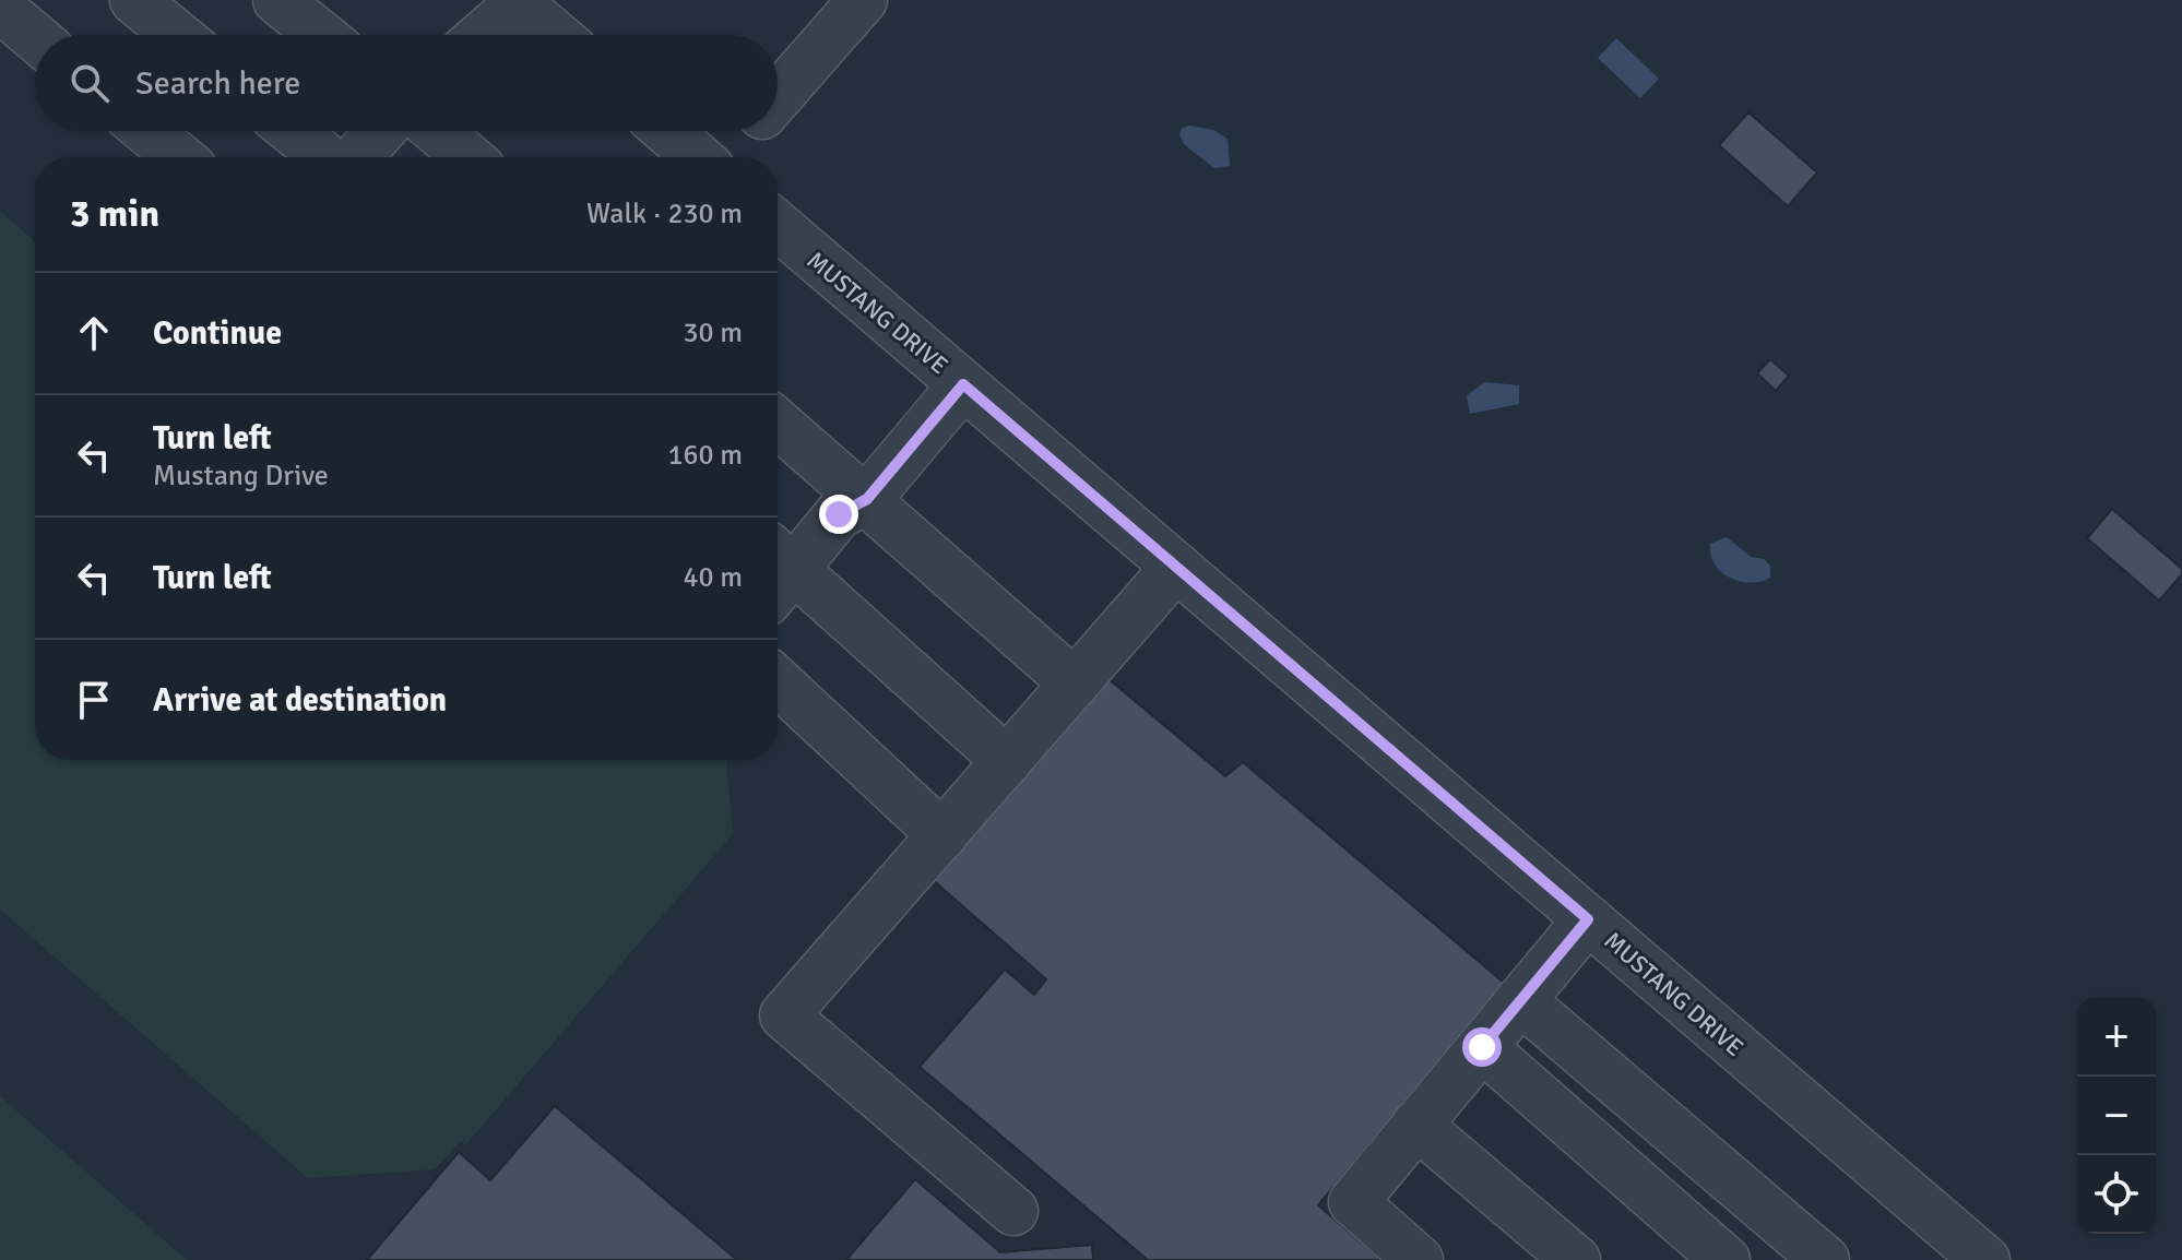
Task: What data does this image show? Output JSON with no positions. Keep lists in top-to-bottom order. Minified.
{"streets":{"street":["MUSTANG DRIVE"]},"page":{"search":"Search here","heading":["3 min","Walk · 230 m"],"list":[["Continue","30 m"],["Turn left","Mustang Drive","160 m"],["Turn left","40 m"],"Arrive at destination"],"map_buttons":["+","−"]}}
